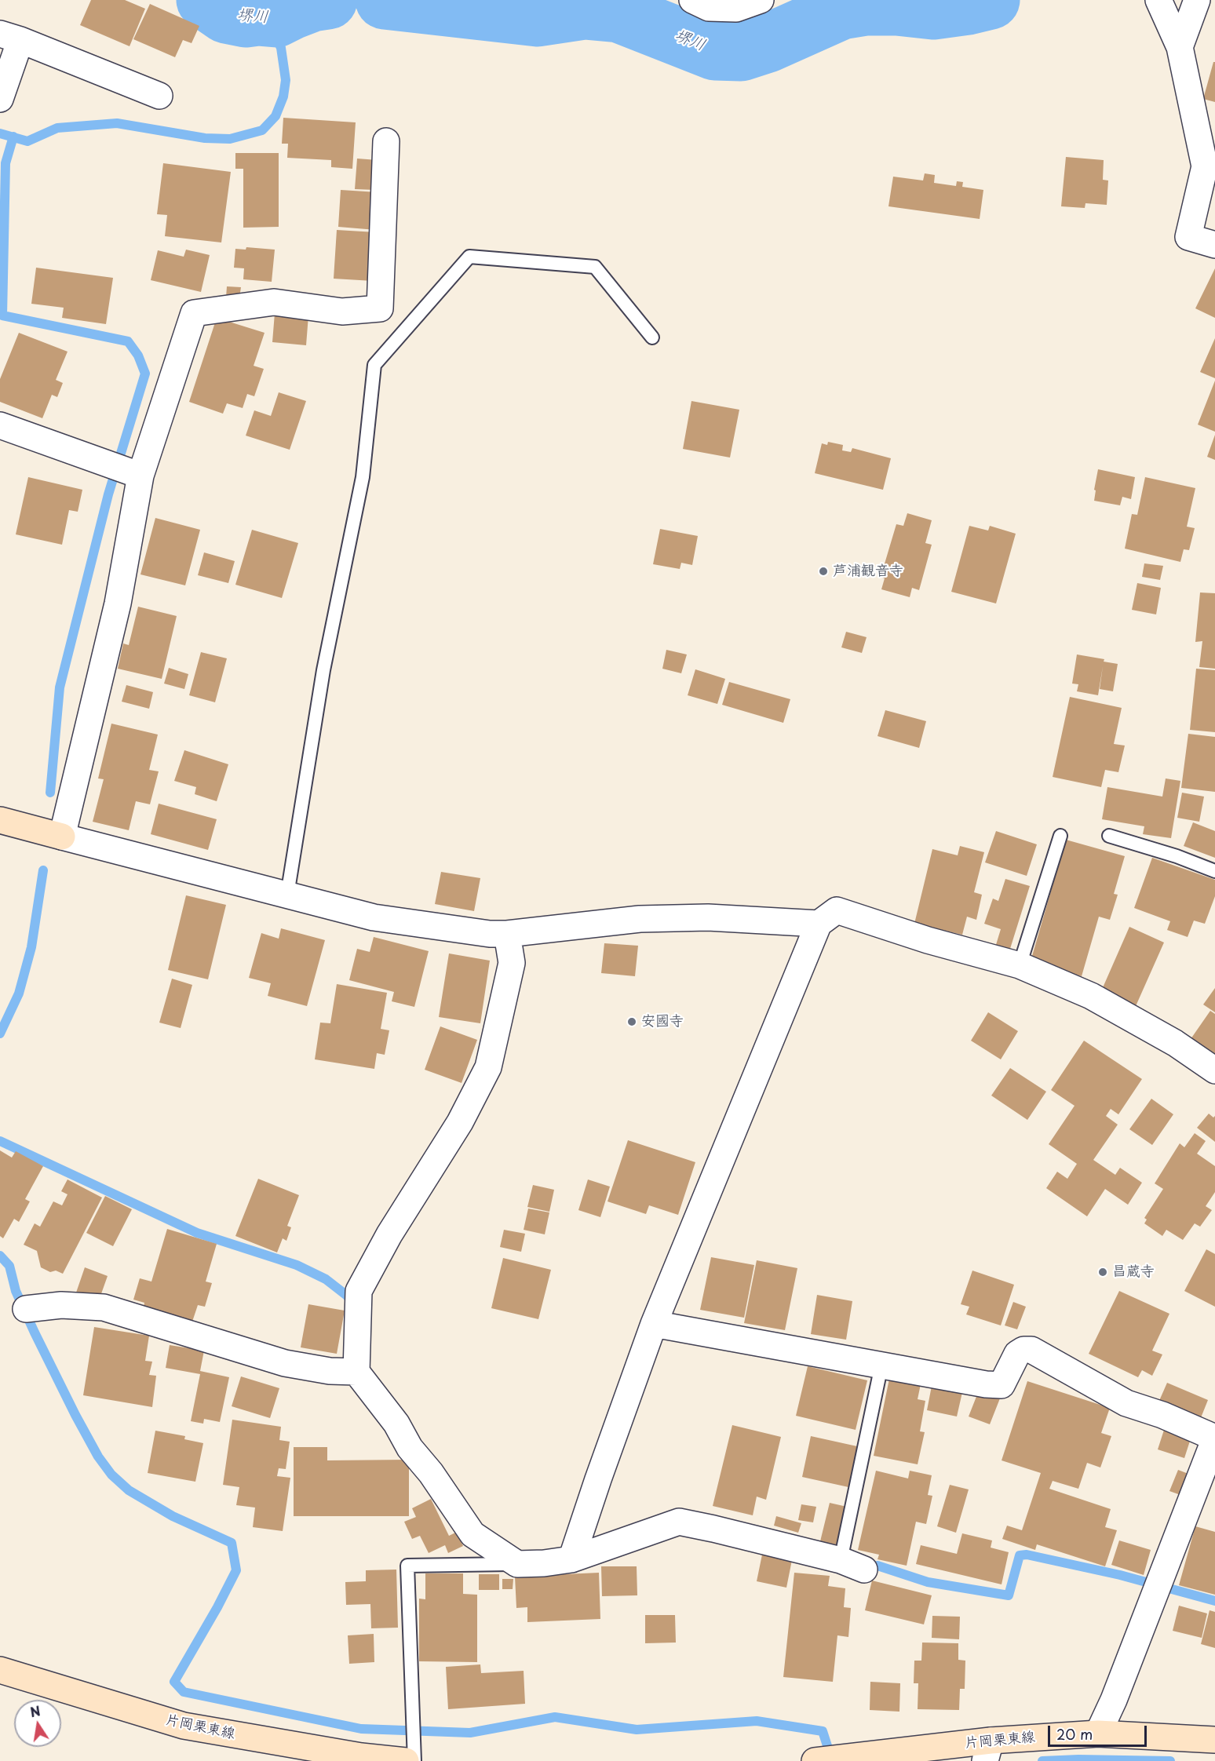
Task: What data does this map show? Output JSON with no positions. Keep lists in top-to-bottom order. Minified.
{"streets":{"main road":["片岡栗東線"]},"water":["堺川"],"places":["芦浦観音寺","安國寺","昌蔵寺"],"scale_bar":"20 m","north":"top"}
